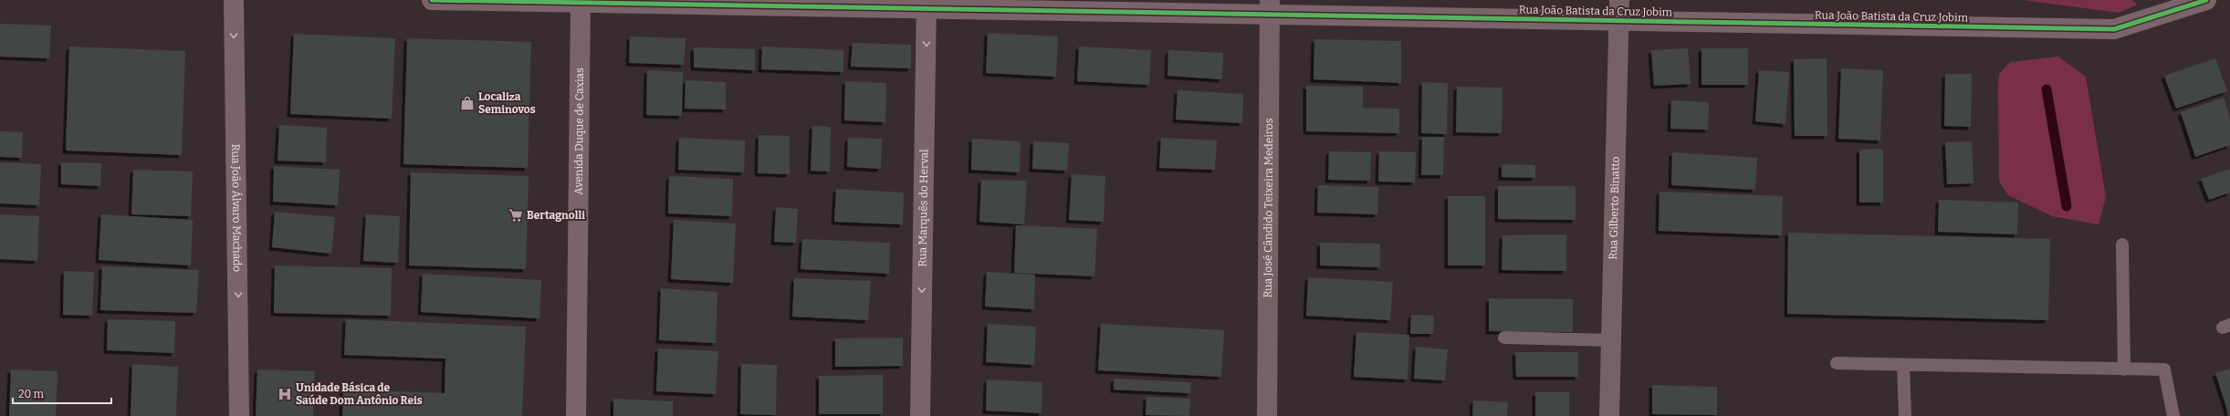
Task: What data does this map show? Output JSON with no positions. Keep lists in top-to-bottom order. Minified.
{"streets":{"street":["Rua João Batista da Cruz Jobim","Avenida Duque de Caxias","Rua João Álvaro Machado","Rua Marquês do Herval","Rua José Cândido Teixeira Medeiros","Rua Gilberto Binatto"]},"crossings":[["Rua João Batista da Cruz Jobim","Avenida Duque de Caxias"],["Rua João Batista da Cruz Jobim","Rua Marquês do Herval"],["Rua João Batista da Cruz Jobim","Rua José Cândido Teixeira Medeiros"],["Rua João Batista da Cruz Jobim","Rua Gilberto Binatto"]],"one_way":["Rua João Álvaro Machado","Rua Marquês do Herval"],"places":{"shop":["Localiza Seminovos"],"supermarket":["Bertagnolli"],"hospital":["Unidade Básica de Saúde Dom Antônio Reis"]},"scale_bar":"20 m"}
